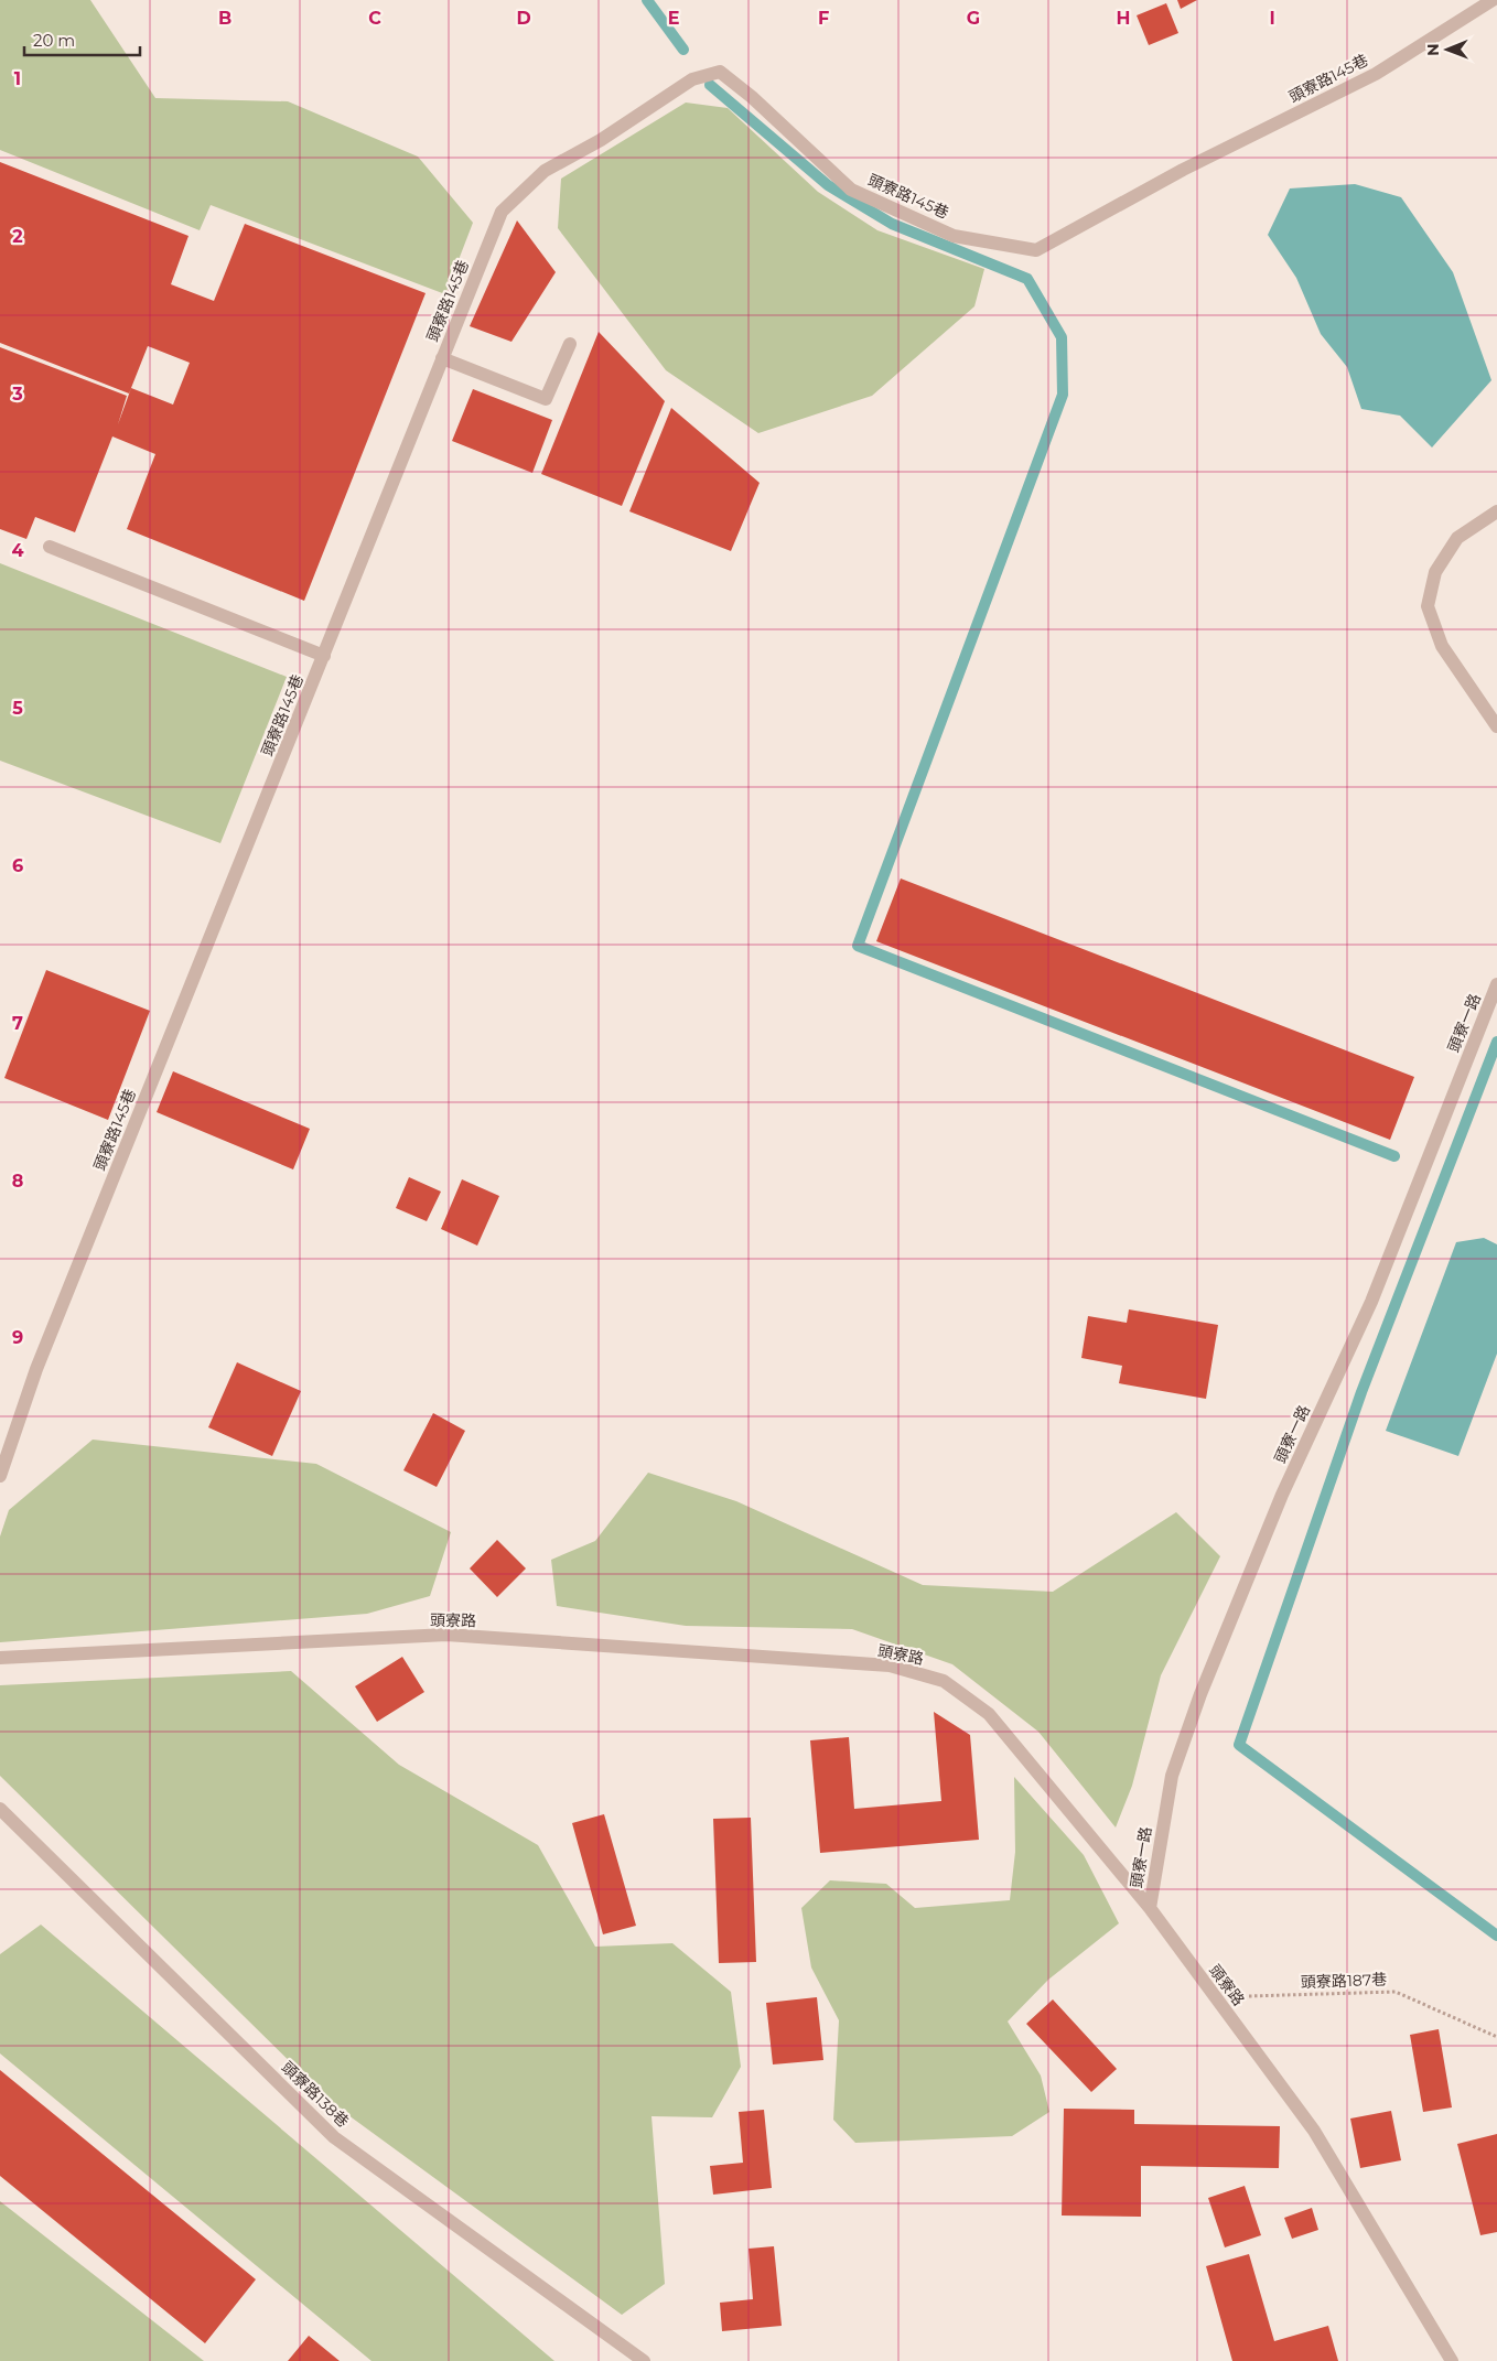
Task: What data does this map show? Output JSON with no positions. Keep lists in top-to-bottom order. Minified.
{"streets":{"street":["頭寮路145巷","頭寮一路","頭寮路","頭寮路138巷"],"path":["頭寮路187巷"]},"crossings":[["頭寮一路","頭寮路"],["頭寮路","頭寮路187巷"]],"scale_bar":"20 m","north":"left","grid":{"columns":["B","C","D","E","F","G","H","I"],"rows":["1","2","3","4","5","6","7","8","9"]}}
